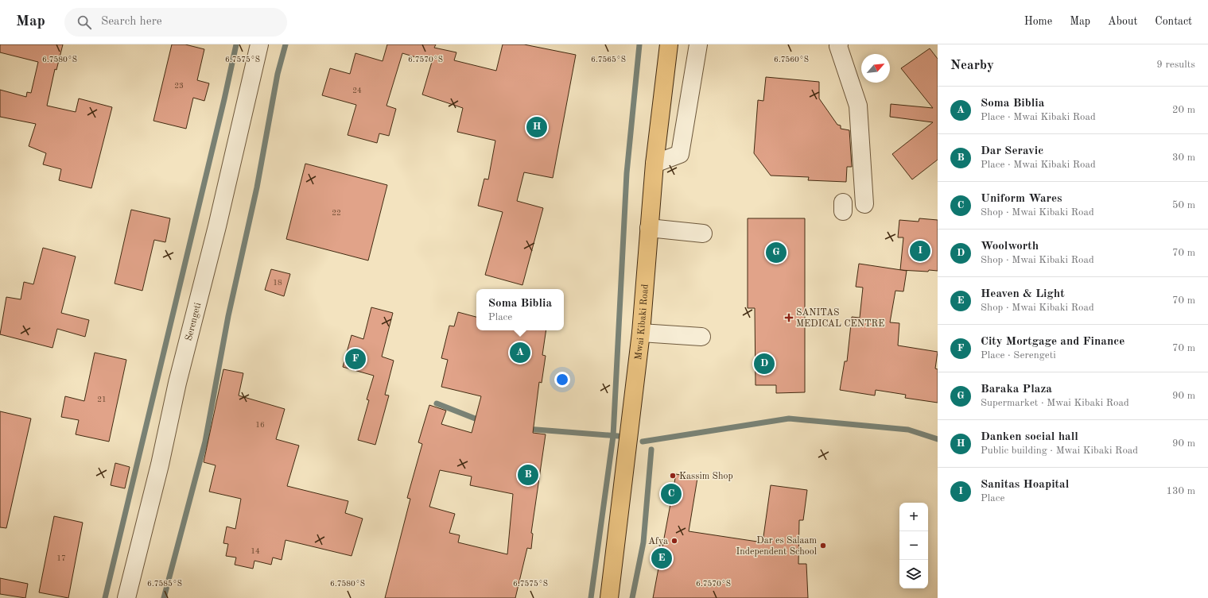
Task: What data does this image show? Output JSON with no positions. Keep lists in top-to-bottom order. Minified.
{"streets":{"main road":["Mwai Kibaki Road"],"street":["Serengeti"]},"places":{"health":["SANITAS MEDICAL CENTRE"],"other":["Kassim Shop","Afya","Dar es Salaam Independent School"]},"house_numbers":["23","24","22","18","21","16","14","17"],"north":"top right","page":{"header":"Map","search":"Search here","nav":["Home","Map","About","Contact"],"heading":["Nearby","9 results"],"list":[{"mark":"A","name":"Soma Biblia","note":"Place · Mwai Kibaki Road","value":"20 m"},{"mark":"B","name":"Dar Seravic","note":"Place · Mwai Kibaki Road","value":"30 m"},{"mark":"C","name":"Uniform Wares","note":"Shop · Mwai Kibaki Road","value":"50 m"},{"mark":"D","name":"Woolworth","note":"Shop · Mwai Kibaki Road","value":"70 m"},{"mark":"E","name":"Heaven & Light","note":"Shop · Mwai Kibaki Road","value":"70 m"},{"mark":"F","name":"City Mortgage and Finance","note":"Place · Serengeti","value":"70 m"},{"mark":"G","name":"Baraka Plaza","note":"Supermarket · Mwai Kibaki Road","value":"90 m"},{"mark":"H","name":"Danken social hall","note":"Public building · Mwai Kibaki Road","value":"90 m"},{"mark":"I","name":"Sanitas Hoapital","note":"Place","value":"130 m"}],"pins":["H","I","G","A","F","D","B","C","E"],"popup":["Soma Biblia","Place"],"map_buttons":["+","−"]},"coordinates":["6.7580°S","6.7575°S","6.7570°S","6.7565°S","6.7560°S","6.7585°S"]}
